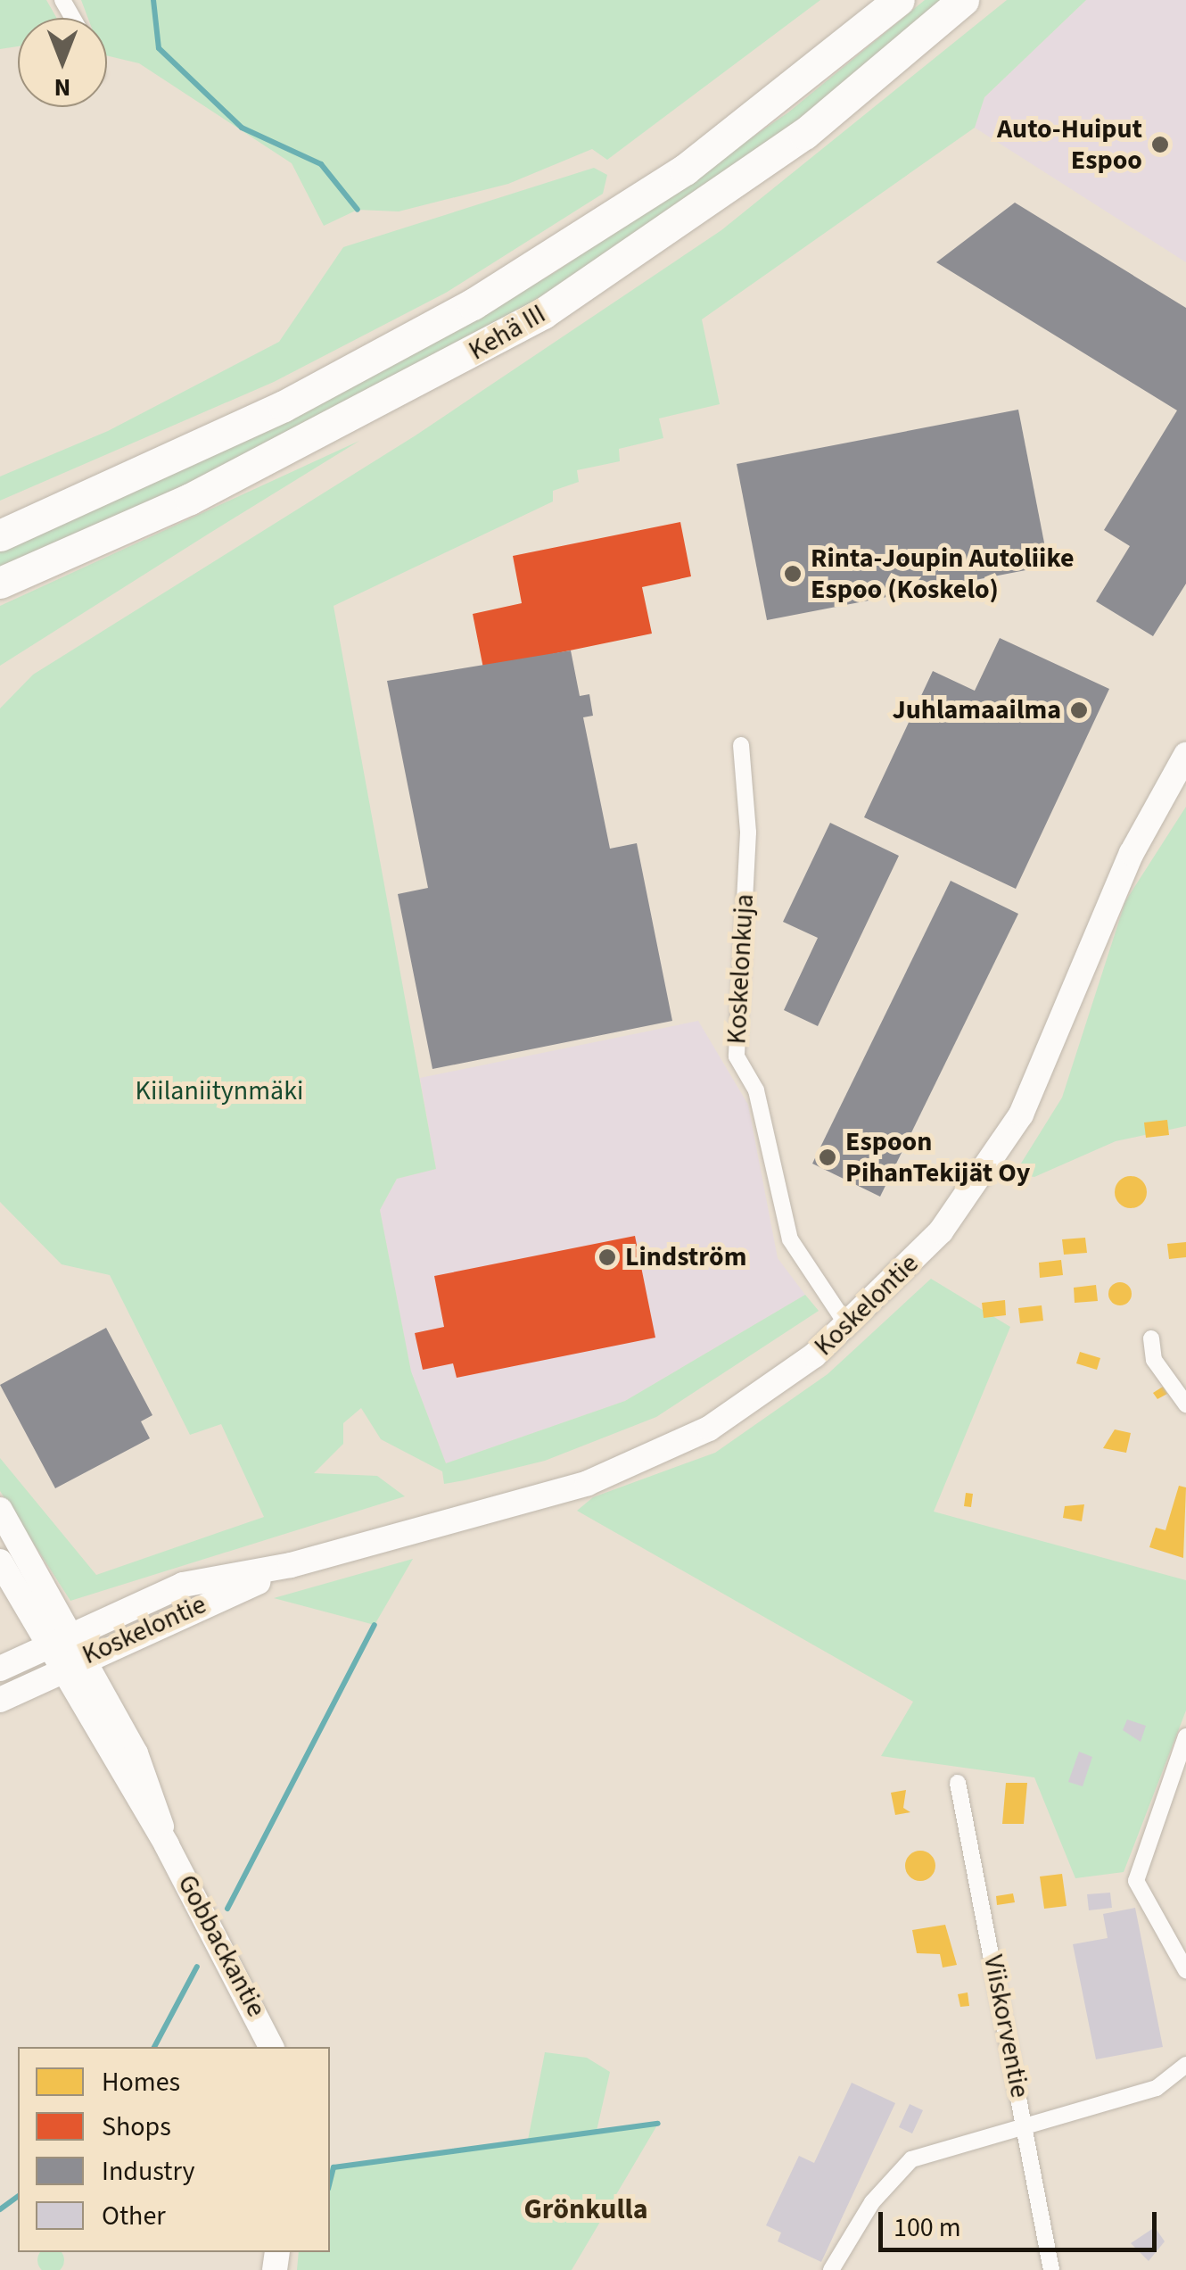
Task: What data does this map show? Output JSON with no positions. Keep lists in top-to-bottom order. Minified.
{"streets":{"highway":["Kehä III"],"main road":["Koskelontie","Gobbackantie"],"street":["Koskelonkuja","Viiskorventie"]},"crossings":[["Koskelonkuja","Koskelontie"],["Koskelontie","Gobbackantie"]],"districts":["Grönkulla"],"parks":["Kiilaniitynmäki"],"places":["Auto-Huiput Espoo","Rinta-Joupin Autoliike Espoo (Koskelo)","Juhlamaailma","Espoon PihanTekijät Oy","Lindström"],"legend":["Homes","Shops","Industry","Other"],"scale_bar":"100 m","north":"bottom"}
